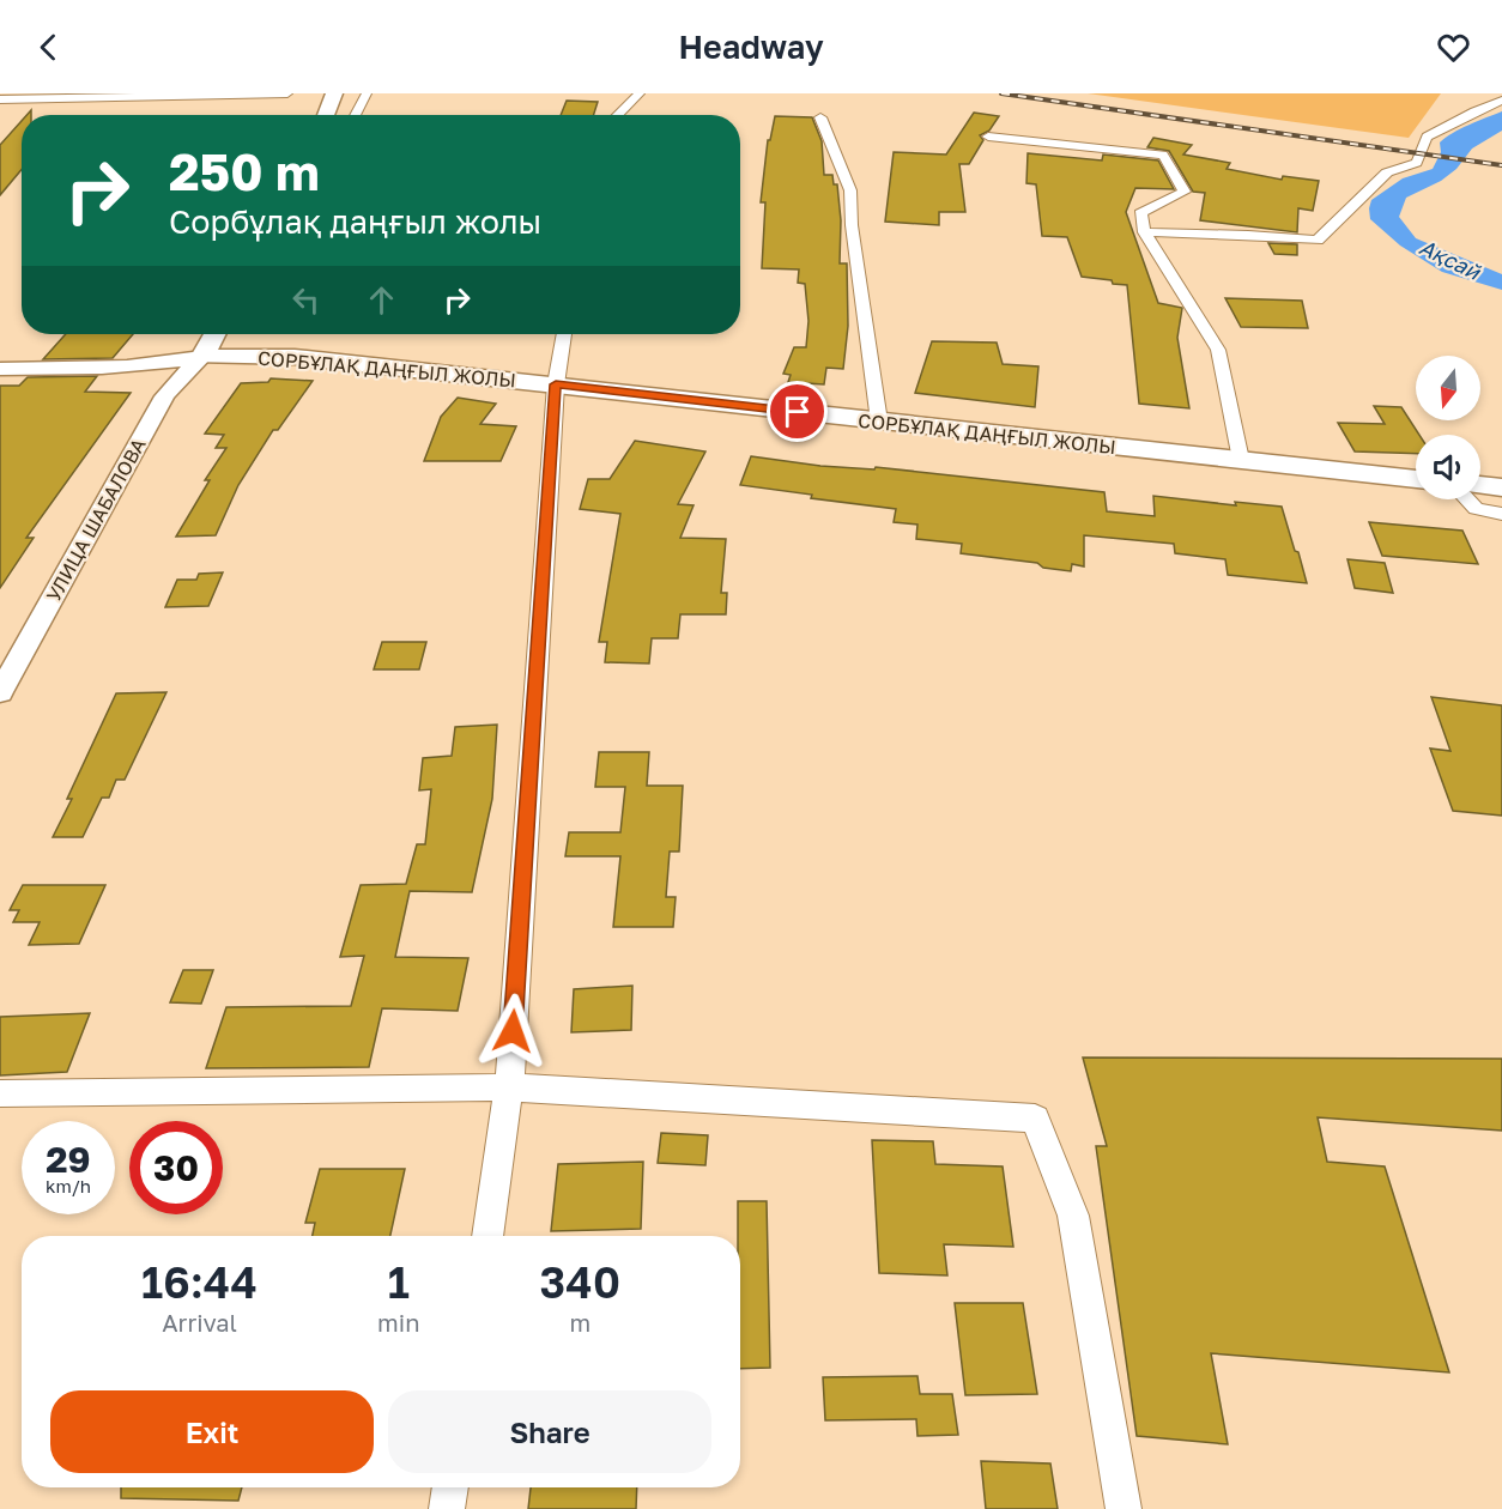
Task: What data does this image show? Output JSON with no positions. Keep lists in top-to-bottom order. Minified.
{"streets":{"main road":["СОРБҰЛАҚ ДАҢҒЫЛ ЖОЛЫ"],"street":["УЛИЦА ШАБАЛОВА"]},"crossings":[["СОРБҰЛАҚ ДАҢҒЫЛ ЖОЛЫ","УЛИЦА ШАБАЛОВА"]],"water":["Ақсай"],"north":"bottom","page":{"header":"Headway","turn":["250 m","Сорбұлақ даңғыл жолы"],"speed":"29 km/h","limit":"30","eta":["16:44","Arrival","1","min","340","m"],"buttons":["Exit","Share"]}}
